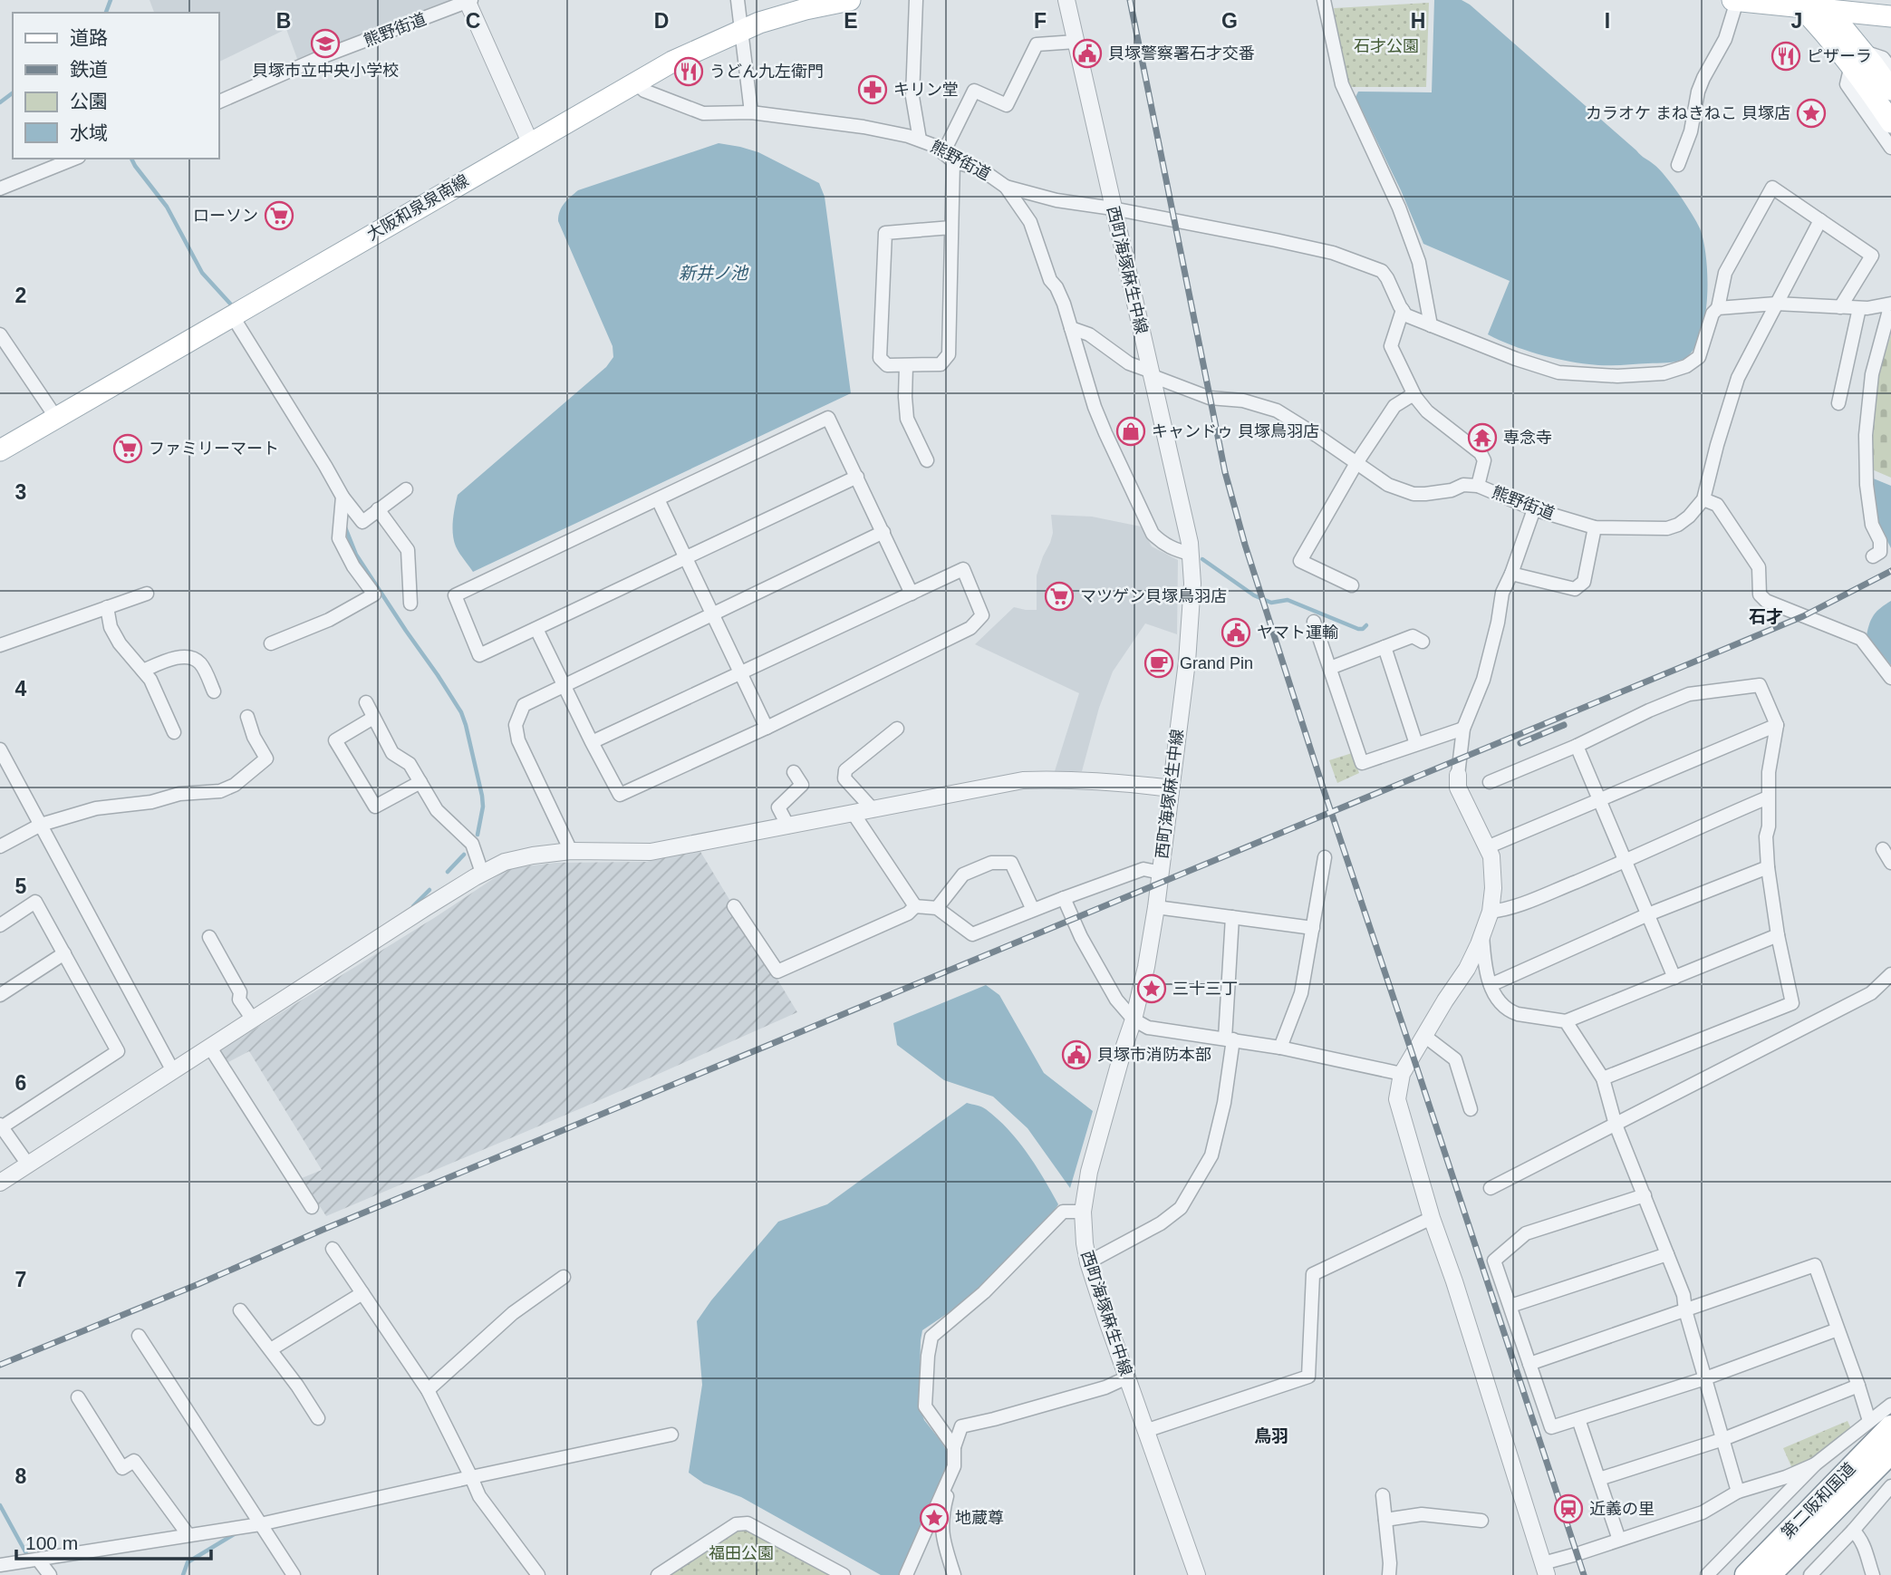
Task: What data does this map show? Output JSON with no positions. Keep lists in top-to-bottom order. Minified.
{"streets":{"highway":["第二阪和国道"],"main road":["大阪和泉泉南線"],"street":["熊野街道","西町海塚麻生中線"]},"crossings":[["熊野街道","大阪和泉泉南線"],["熊野街道","西町海塚麻生中線"]],"districts":["石才","鳥羽"],"water":["新井ノ池"],"parks":["石才公園","福田公園"],"places":{"school or university":["貝塚市立中央小学校"],"public building":["貝塚警察署石才交番","ヤマト運輸","貝塚市消防本部"],"restaurant":["ピザーラ","うどん九左衛門"],"pharmacy":["キリン堂"],"place":["カラオケ まねきねこ 貝塚店","三十三丁","地蔵尊"],"supermarket":["ローソン","ファミリーマート","マツゲン貝塚鳥羽店"],"shop":["キャンドゥ 貝塚鳥羽店"],"temple":["専念寺"],"cafe":["Grand Pin"],"station":["近義の里"]},"legend":["道路","鉄道","公園","水域"],"scale_bar":"100 m","grid":{"columns":["B","C","D","E","F","G","H","I","J"],"rows":["2","3","4","5","6","7","8"]}}
